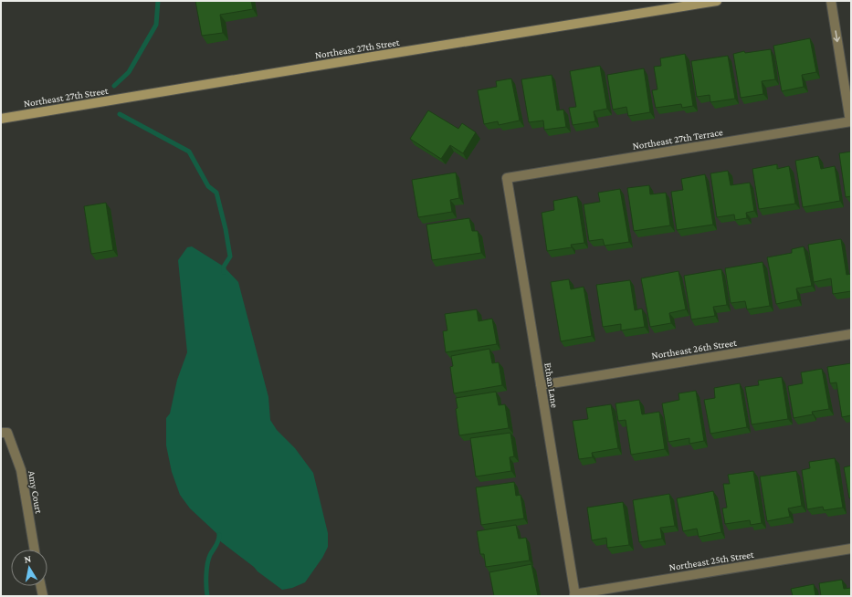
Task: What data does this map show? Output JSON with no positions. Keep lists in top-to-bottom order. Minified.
{"streets":{"street":["Northeast 27th Street","Northeast 27th Terrace","Northeast 26th Street","Ethan Lane","Amy Court","Northeast 25th Street"]},"crossings":[["Northeast 27th Terrace","Ethan Lane"],["Northeast 26th Street","Ethan Lane"],["Ethan Lane","Northeast 25th Street"]],"north":"top"}
